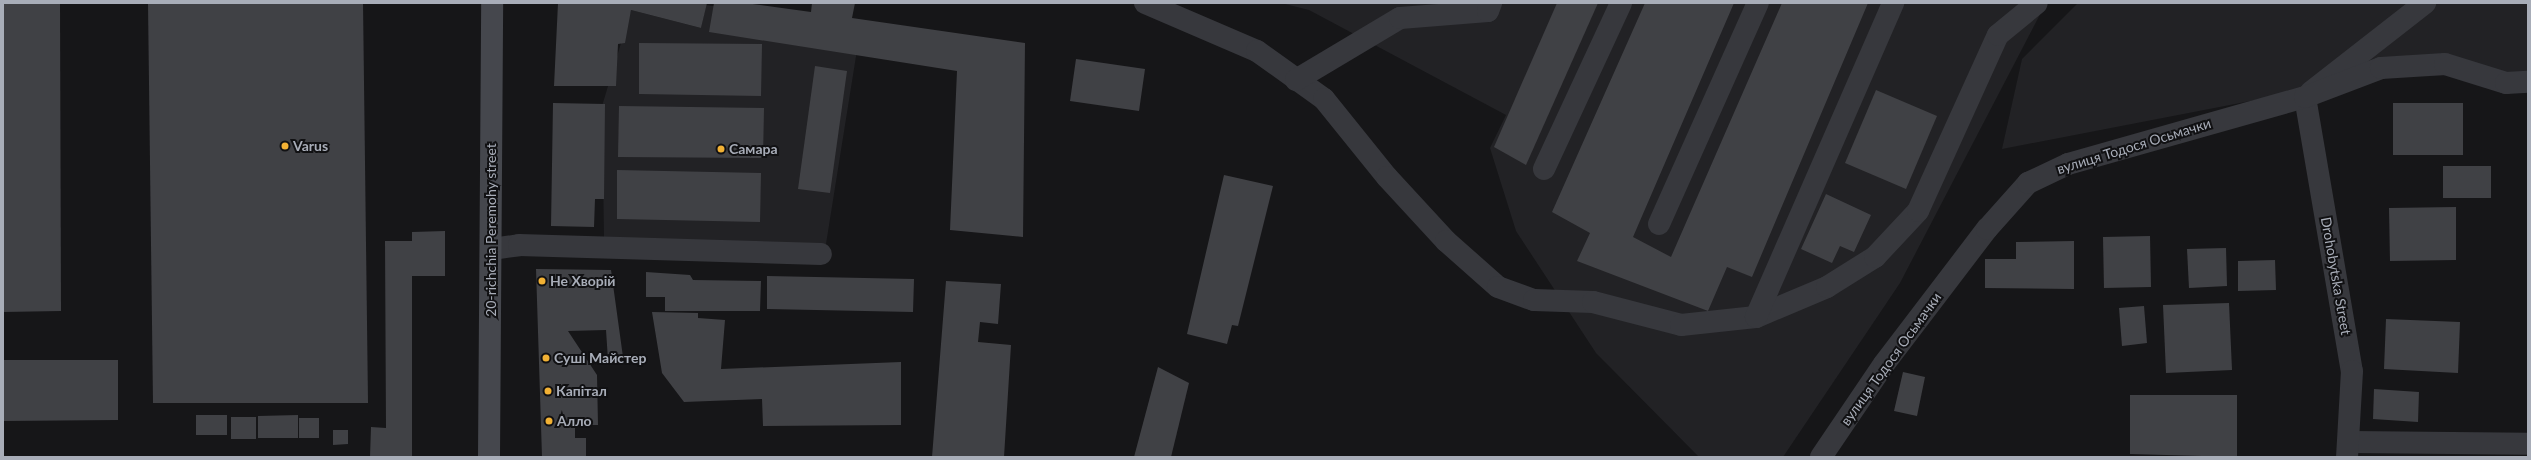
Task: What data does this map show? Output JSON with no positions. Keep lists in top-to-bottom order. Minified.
{"streets":{"street":["вулиця Тодося Осьмачки","20-richchia Peremohy street","Drohobytska Street"]},"crossings":[["вулиця Тодося Осьмачки","Drohobytska Street"]],"places":["Varus","Самара","Не Хворій","Суші Майстер","Капітал","Алло"]}
